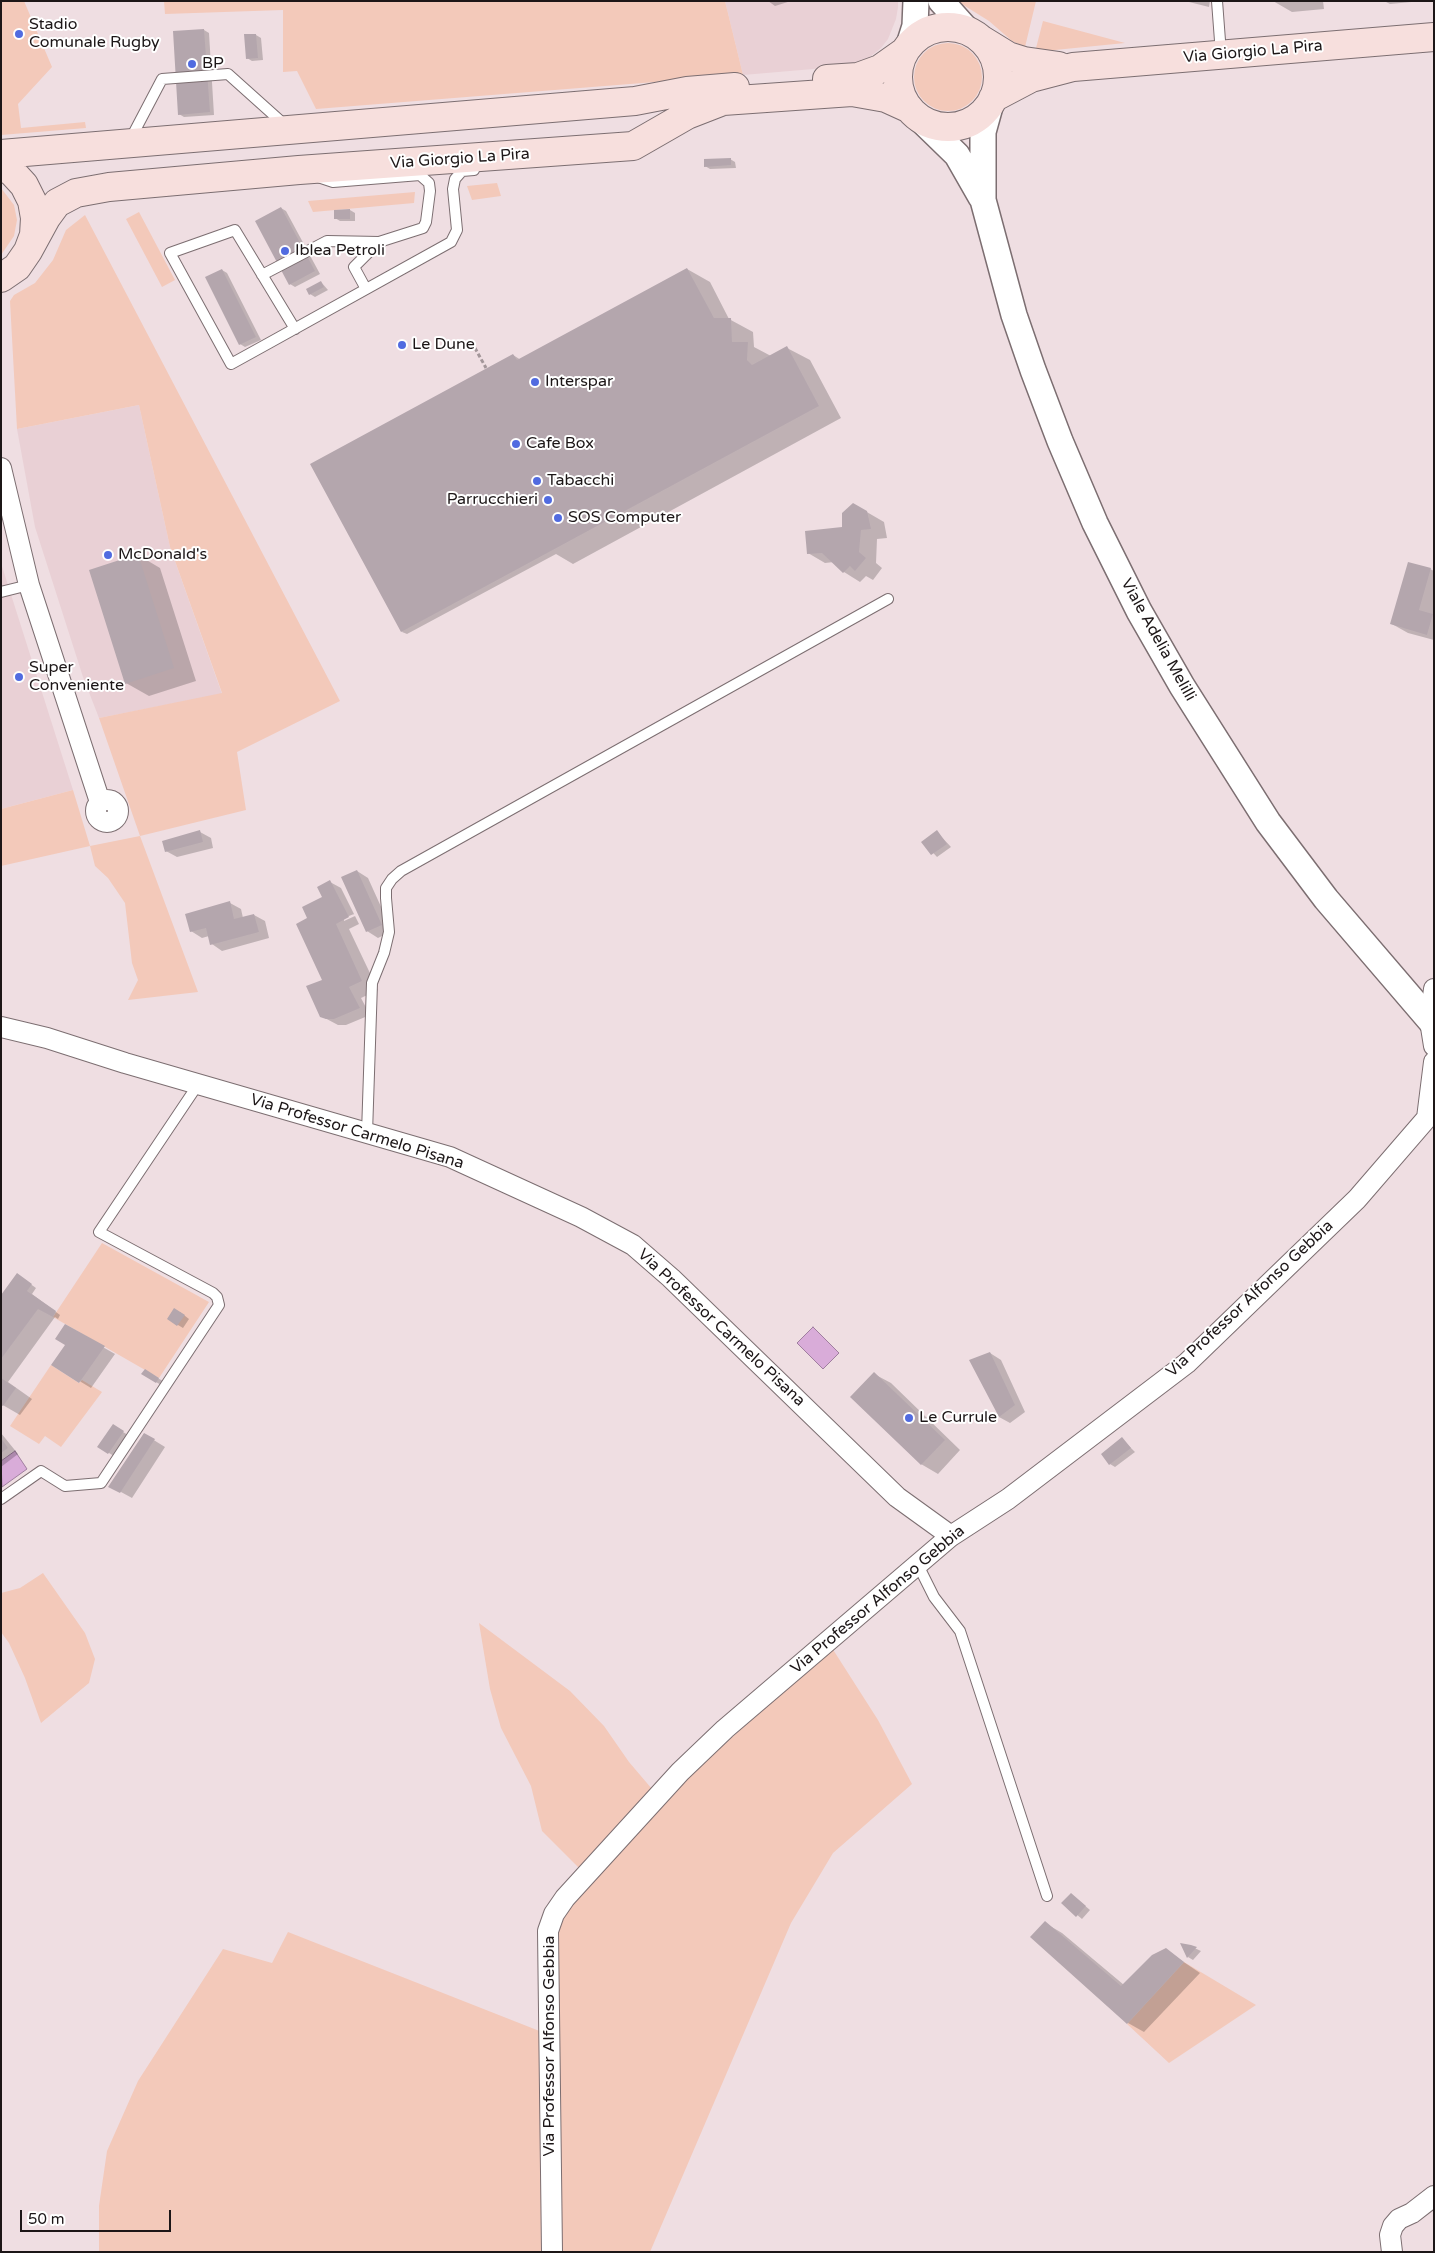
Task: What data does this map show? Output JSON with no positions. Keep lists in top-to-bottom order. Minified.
{"streets":{"main road":["Via Giorgio La Pira"],"street":["Viale Adelia Melilli","Via Professor Carmelo Pisana","Via Professor Alfonso Gebbia"]},"crossings":[["Via Professor Carmelo Pisana","Via Professor Alfonso Gebbia"]],"places":["Stadio Comunale Rugby","BP","Iblea Petroli","Le Dune","Interspar","Cafe Box","Tabacchi","Parrucchieri","SOS Computer","McDonald's","Super Conveniente","Le Currule"],"scale_bar":"50 m"}
